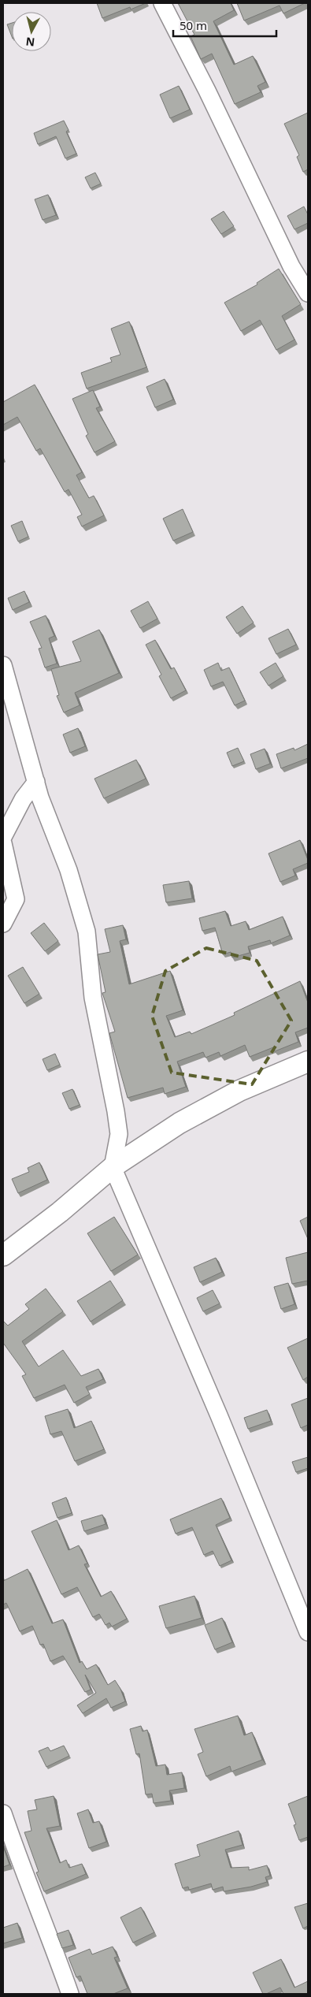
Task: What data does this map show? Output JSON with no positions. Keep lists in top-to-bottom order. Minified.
{"scale_bar":"50 m","north":"bottom"}
